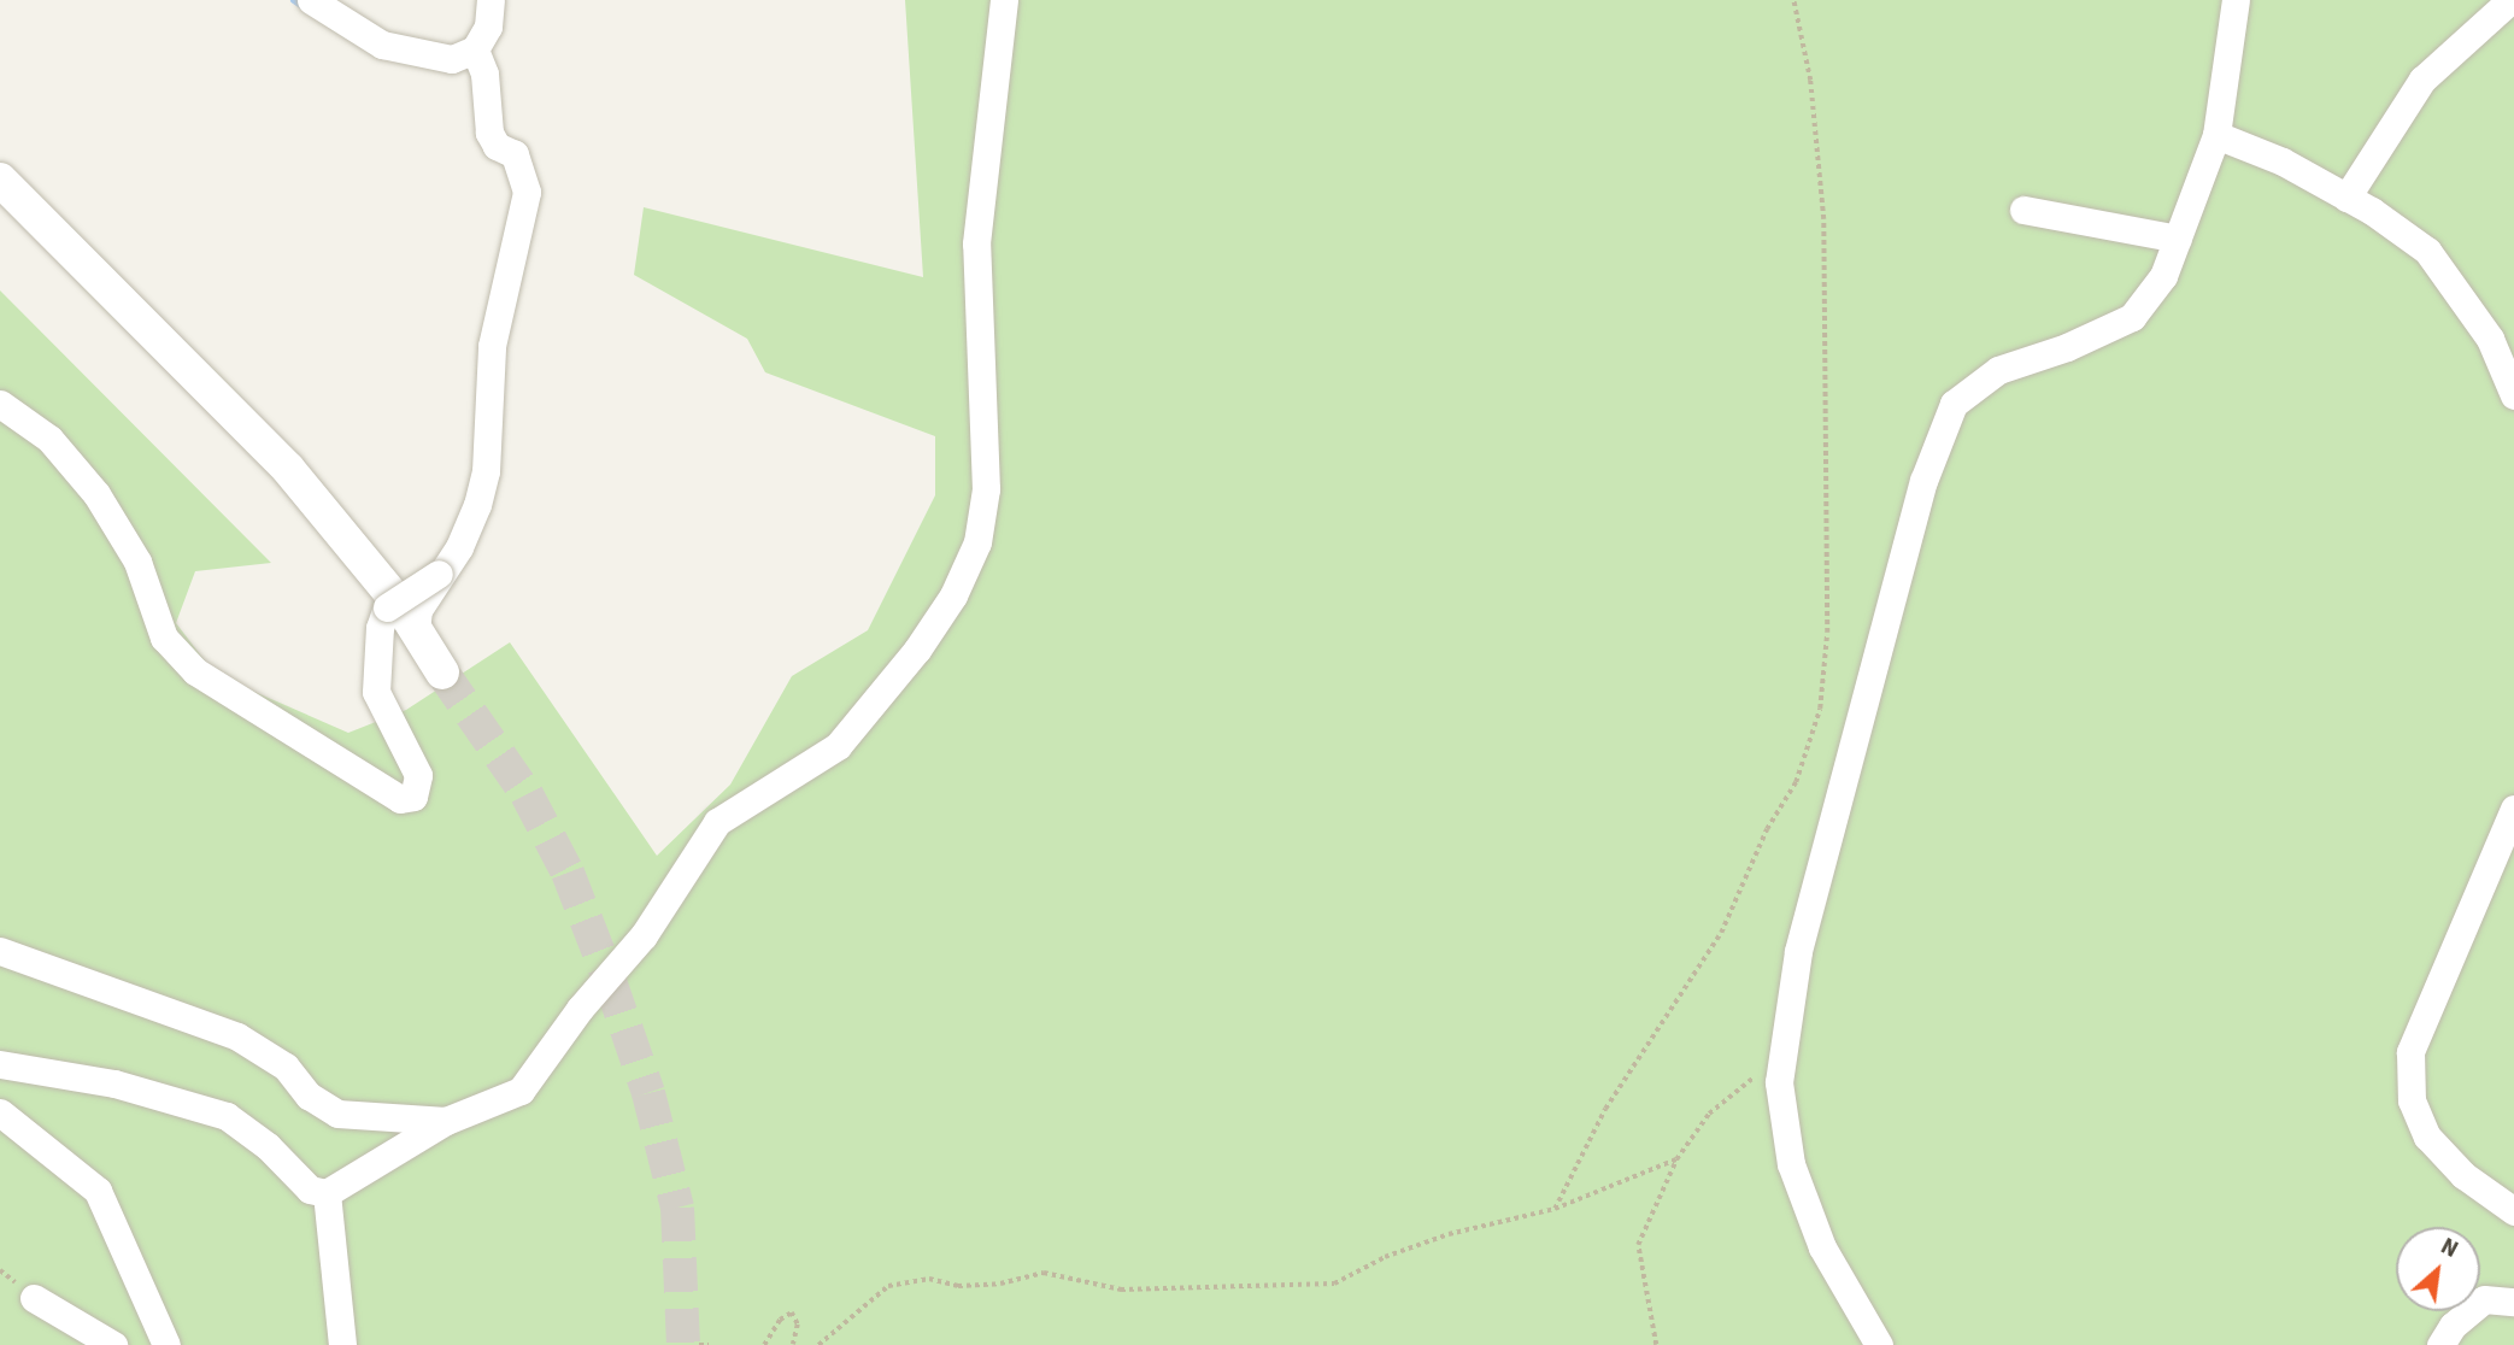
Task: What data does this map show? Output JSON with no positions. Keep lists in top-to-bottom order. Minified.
{"north":"top right"}
